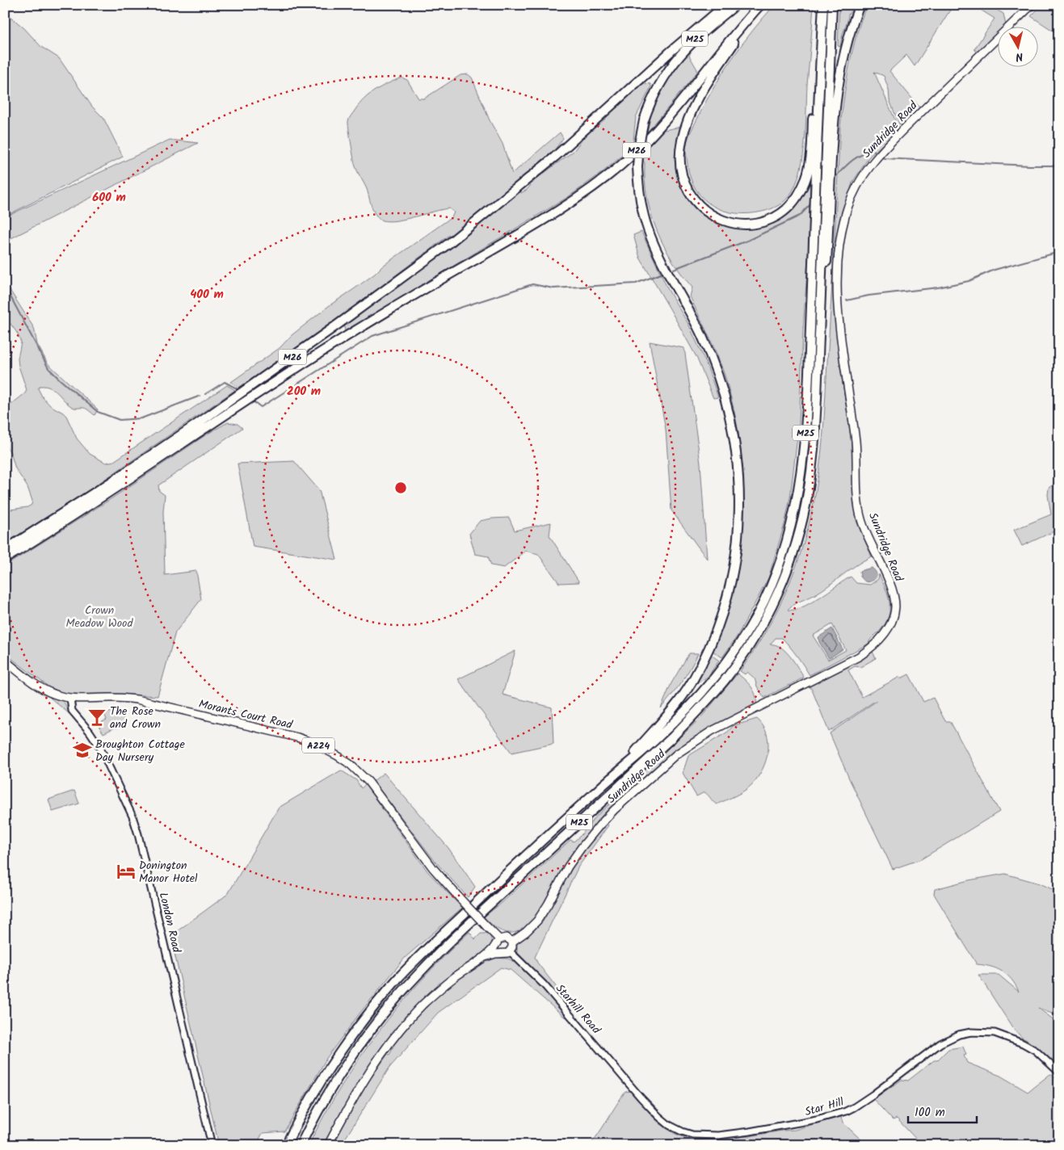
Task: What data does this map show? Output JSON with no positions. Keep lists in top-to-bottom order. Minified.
{"streets":{"highway":["M25","M26"],"main road":["Sundridge Road","Morants Court Road","A224"],"street":["London Road","Starhill Road","Star Hill"]},"crossings":[["M25","M26"],["Sundridge Road","Morants Court Road"],["Sundridge Road","Starhill Road"],["Morants Court Road","A224"],["Morants Court Road","London Road"],["Morants Court Road","Starhill Road"],["A224","London Road"],["Starhill Road","Star Hill"]],"parks":["Crown Meadow Wood"],"places":{"bar":["The Rose and Crown"],"school or university":["Broughton Cottage Day Nursery"],"hotel":["Donington Manor Hotel"]},"scale_bar":"100 m","north":"bottom","rings":["600 m","400 m","200 m"]}
